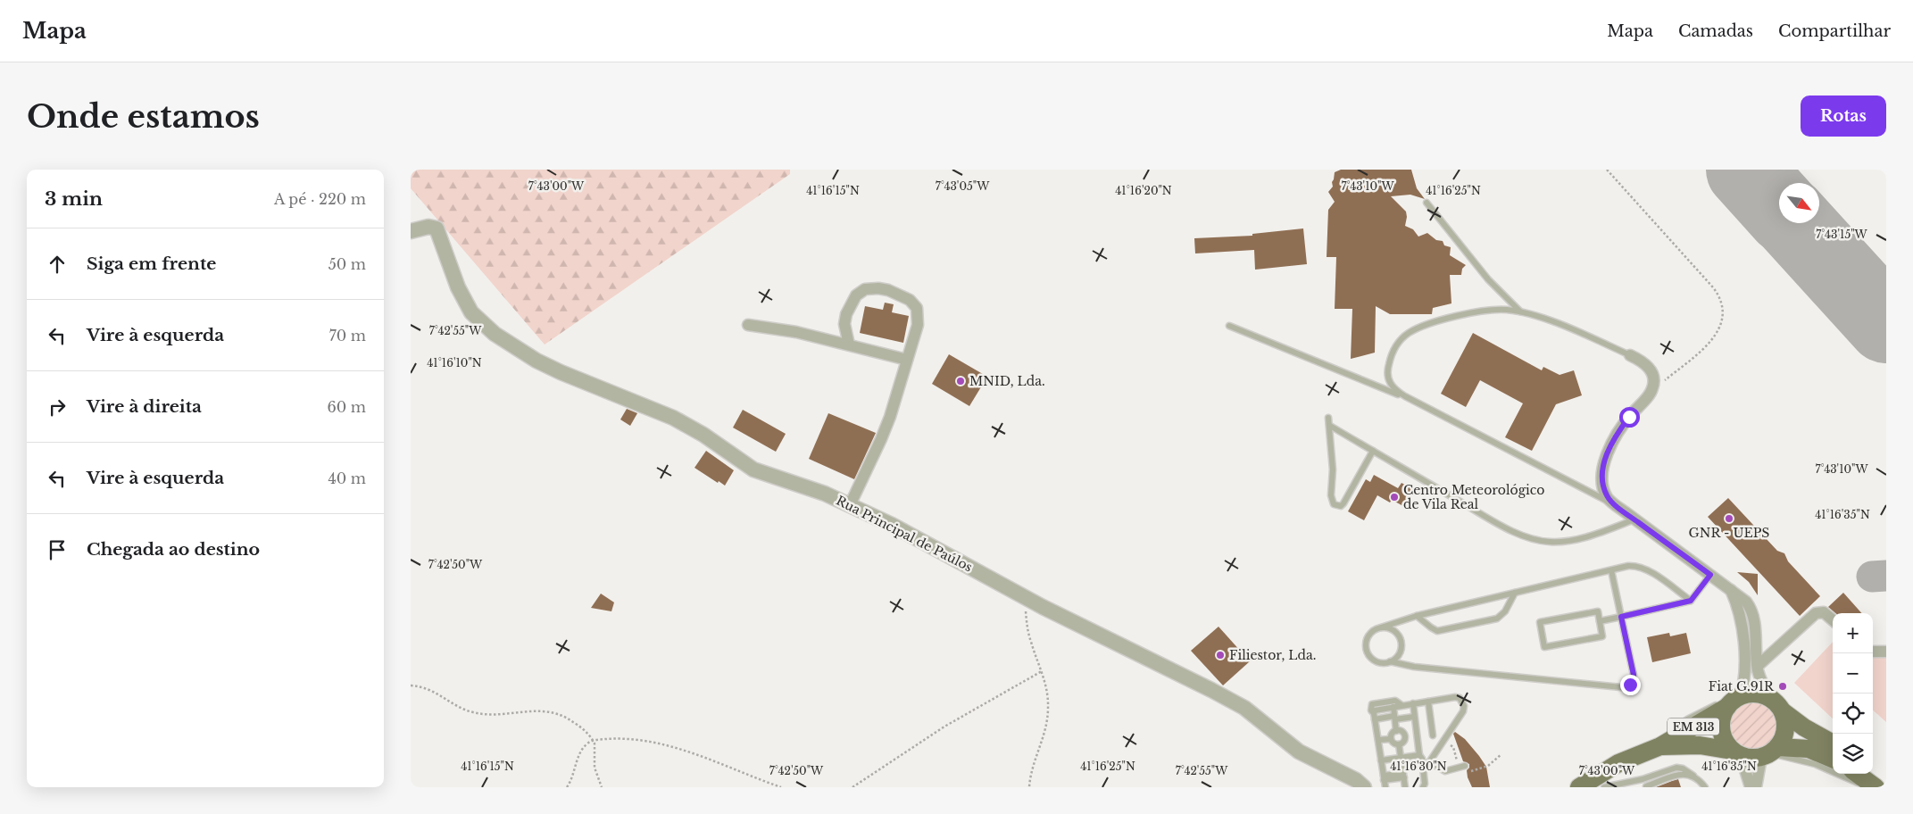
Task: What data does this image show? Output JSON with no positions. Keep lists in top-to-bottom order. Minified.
{"streets":{"main road":["EM 313"],"street":["Rua Principal de Paúlos"]},"places":["MNID, Lda.","Centro Meteorológico de Vila Real","GNR - UEPS","Filiestor, Lda.","Fiat G.91R"],"north":"bottom right","page":{"header":"Mapa","nav":["Mapa","Camadas","Compartilhar"],"buttons":"Rotas","title":"Onde estamos","heading":["3 min","A pé · 220 m"],"list":[["Siga em frente","50 m"],["Vire à esquerda","70 m"],["Vire à direita","60 m"],["Vire à esquerda","40 m"],"Chegada ao destino"],"map_buttons":["+","−"]},"coordinates":["7°43'00\"W","7°43'05\"W","7°43'10\"W","41°16'25\"N","41°16'15\"N","41°16'20\"N","7°43'15\"W","7°42'55\"W","41°16'10\"N","41°16'35\"N","7°42'50\"W","41°16'30\"N"]}
